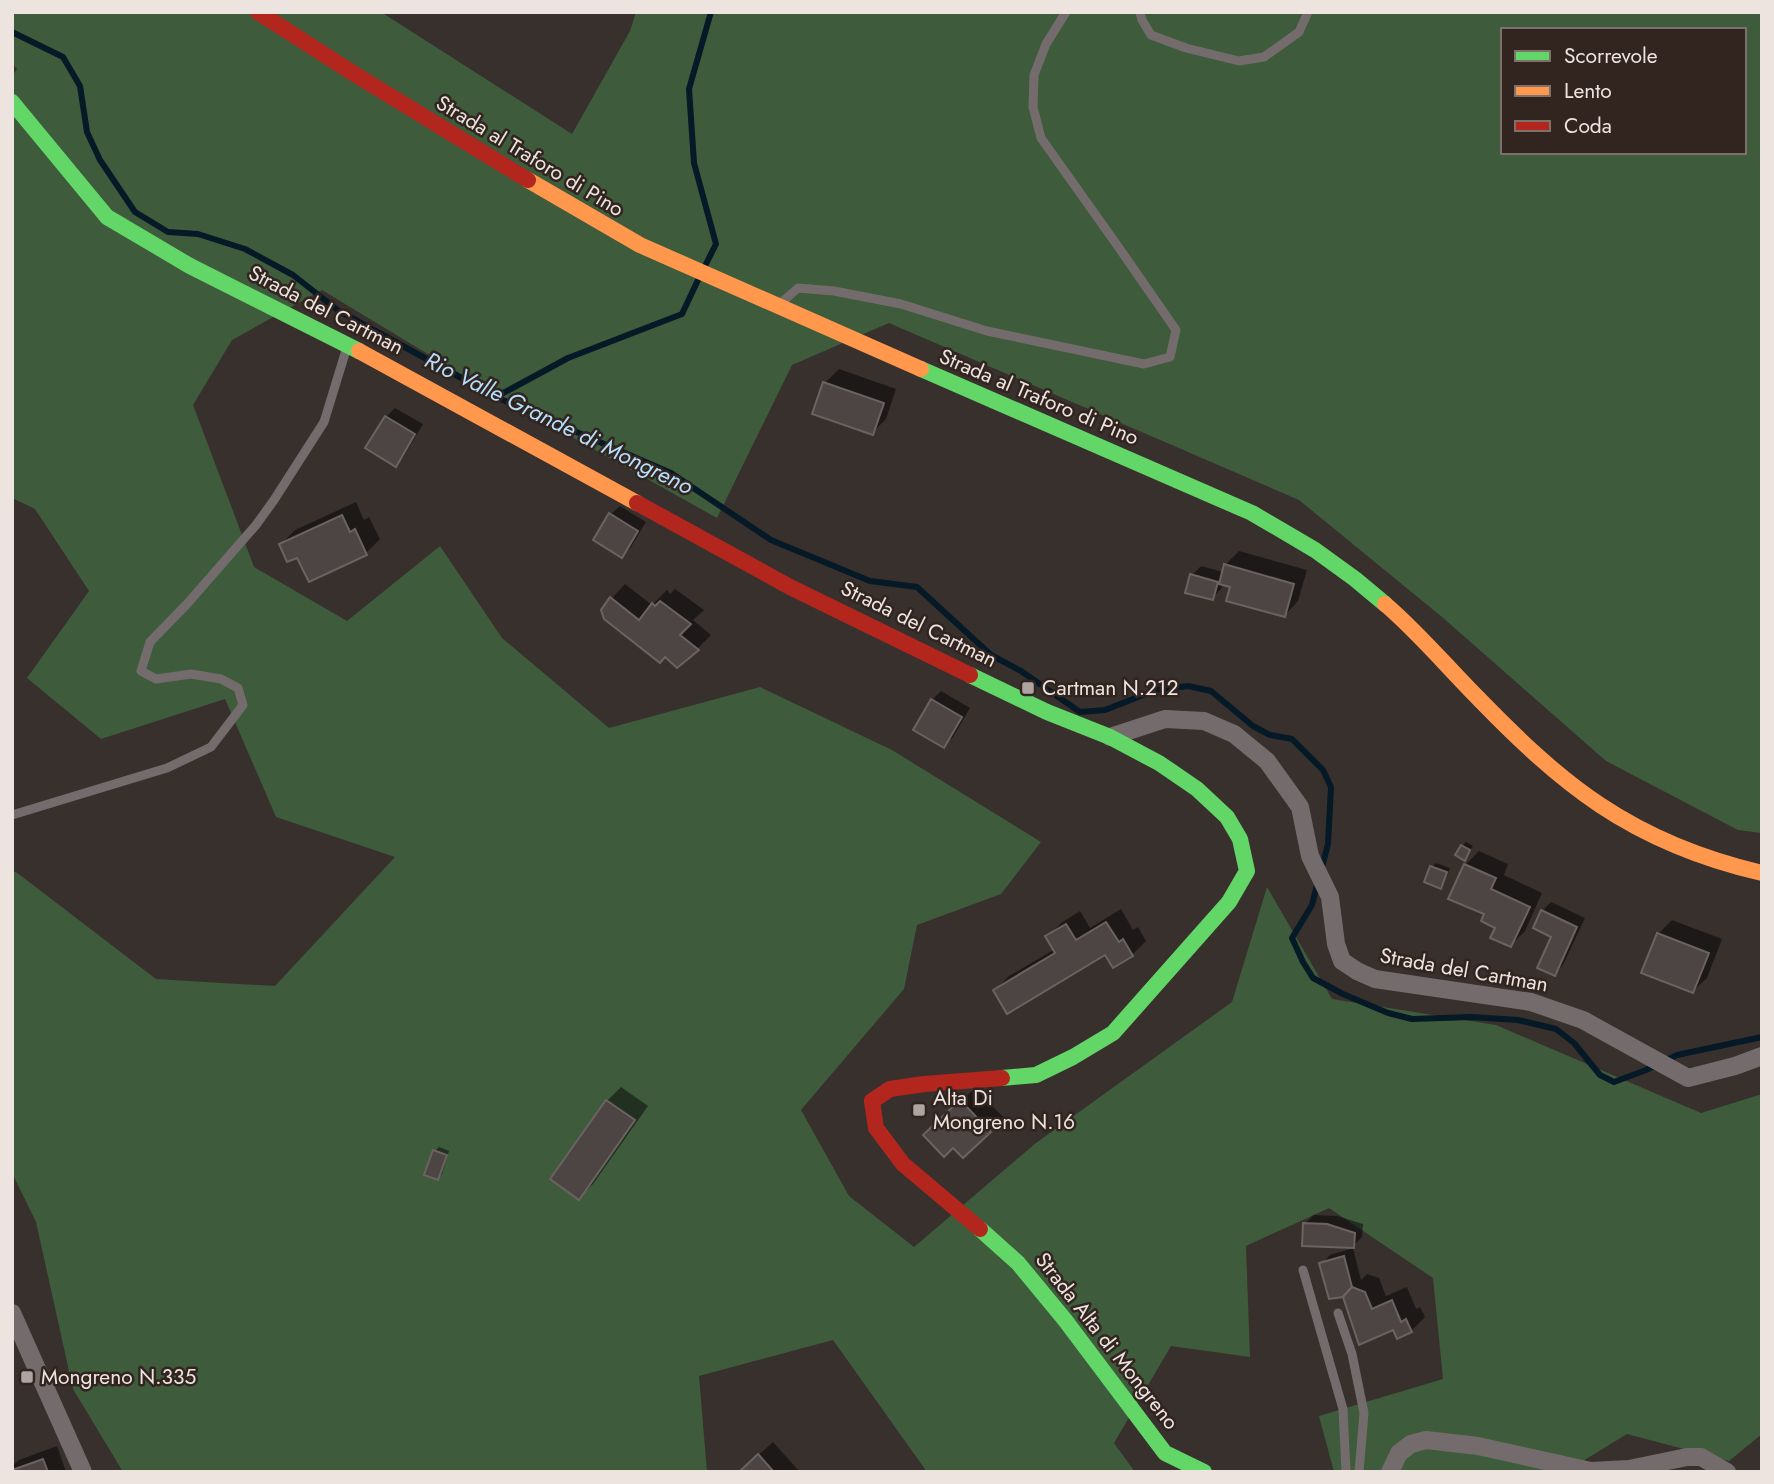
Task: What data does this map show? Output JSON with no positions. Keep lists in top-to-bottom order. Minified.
{"streets":{"street":["Strada al Traforo di Pino","Strada del Cartman","Strada Alta di Mongreno"]},"crossings":[["Strada del Cartman","Strada Alta di Mongreno"]],"water":["Rio Valle Grande di Mongreno"],"places":{"transit":["Cartman N.212","Alta Di Mongreno N.16","Mongreno N.335"]},"legend":["Scorrevole","Lento","Coda"]}
